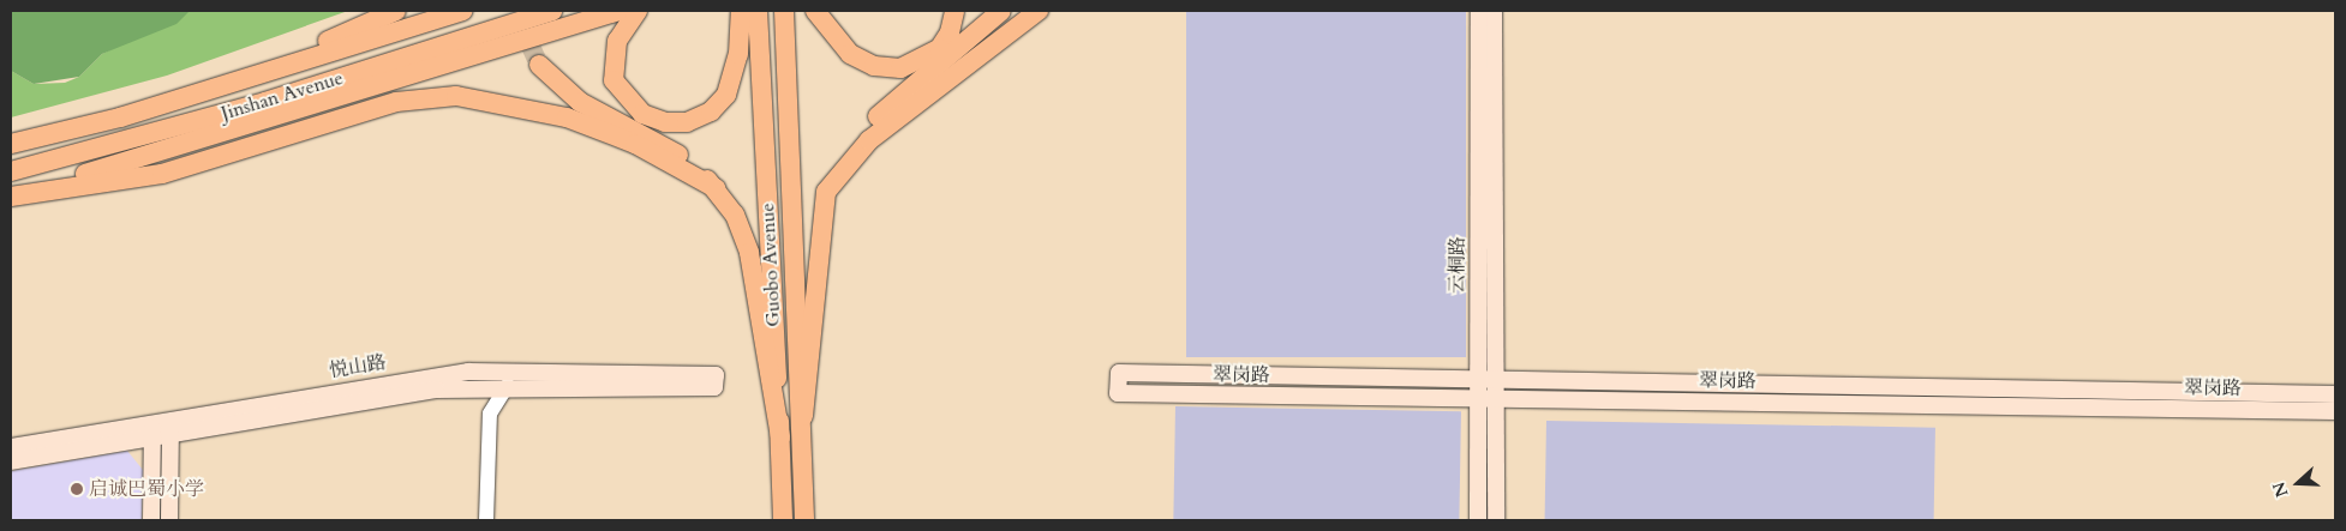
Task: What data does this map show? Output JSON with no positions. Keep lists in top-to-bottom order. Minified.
{"streets":{"main road":["Jinshan Avenue","Guobo Avenue","云桐路","悦山路","翠岗路"]},"crossings":[["云桐路","翠岗路"]],"places":["启诚巴蜀小学"],"north":"left"}
